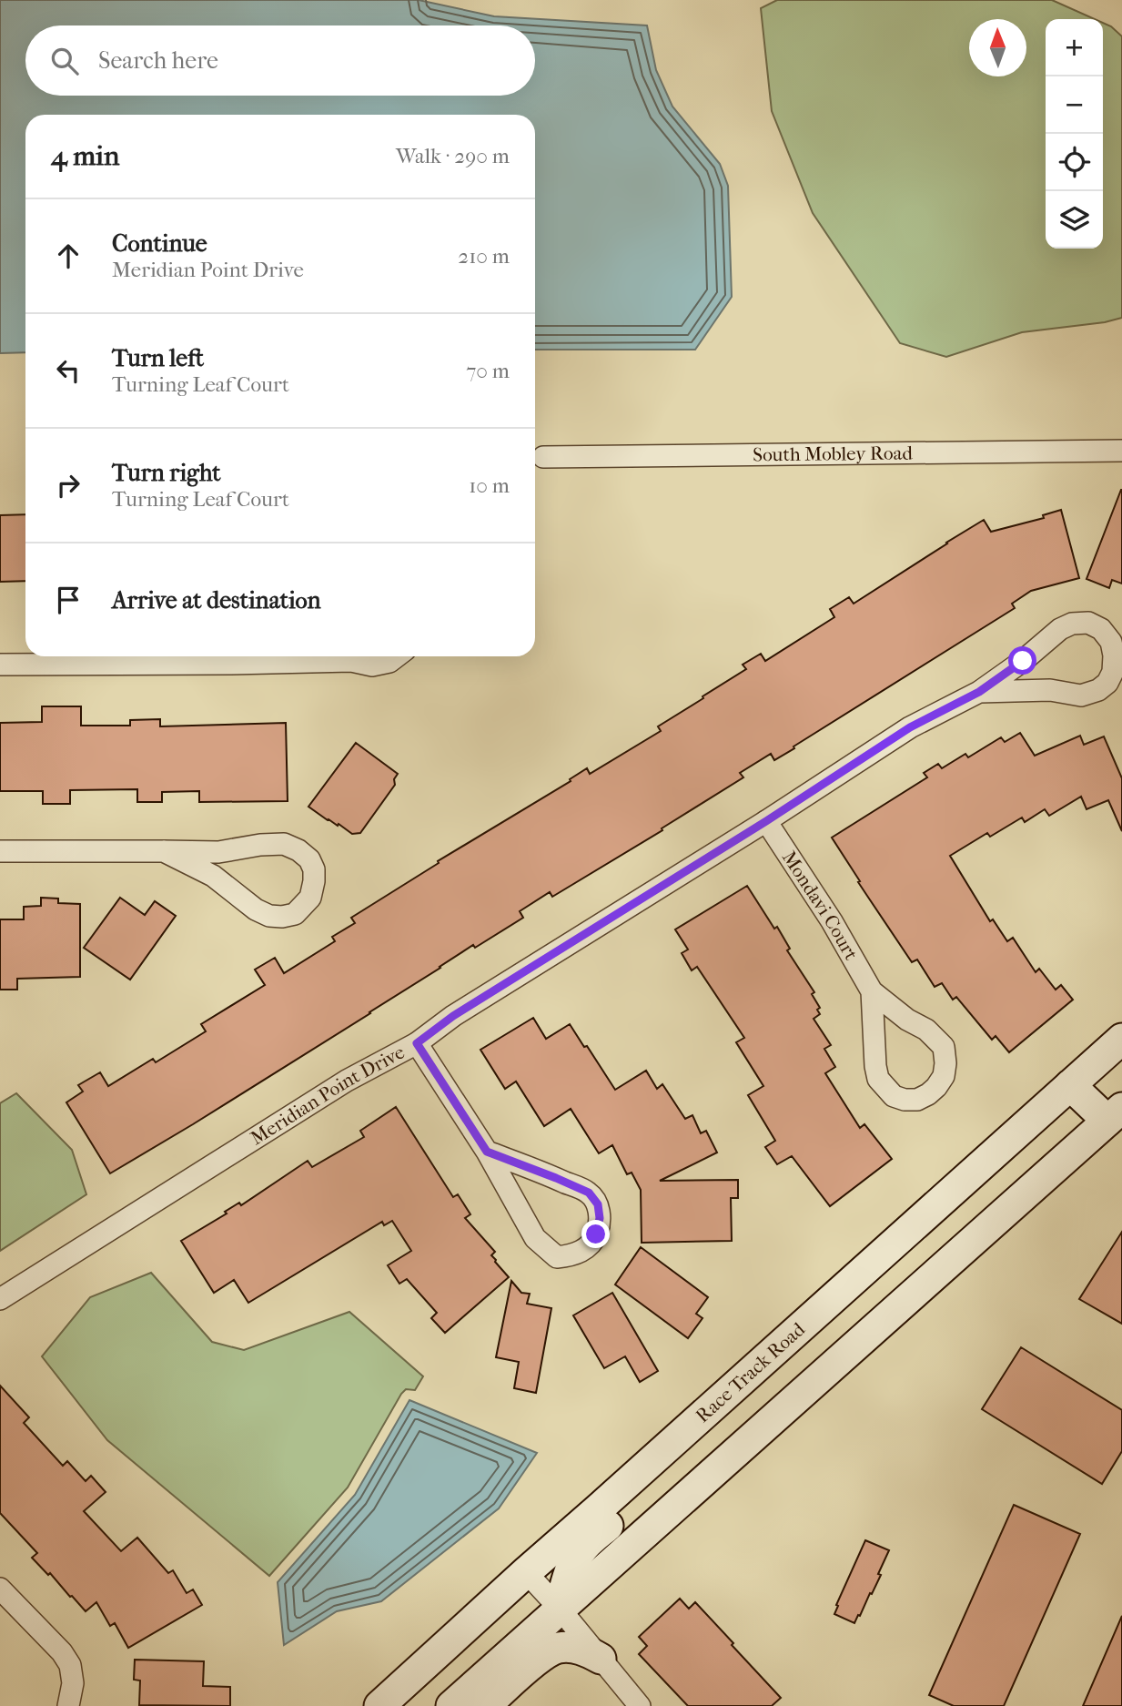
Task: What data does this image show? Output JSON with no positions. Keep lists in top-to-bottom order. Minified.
{"streets":{"main road":["Race Track Road"],"street":["South Mobley Road","Mondavi Court","Meridian Point Drive"]},"crossings":[["Mondavi Court","Meridian Point Drive"]],"north":"top","page":{"map_buttons":["+","−"],"search":"Search here","heading":["4 min","Walk · 290 m"],"list":[["Continue","Meridian Point Drive","210 m"],["Turn left","Turning Leaf Court","70 m"],["Turn right","Turning Leaf Court","10 m"],"Arrive at destination"]}}
